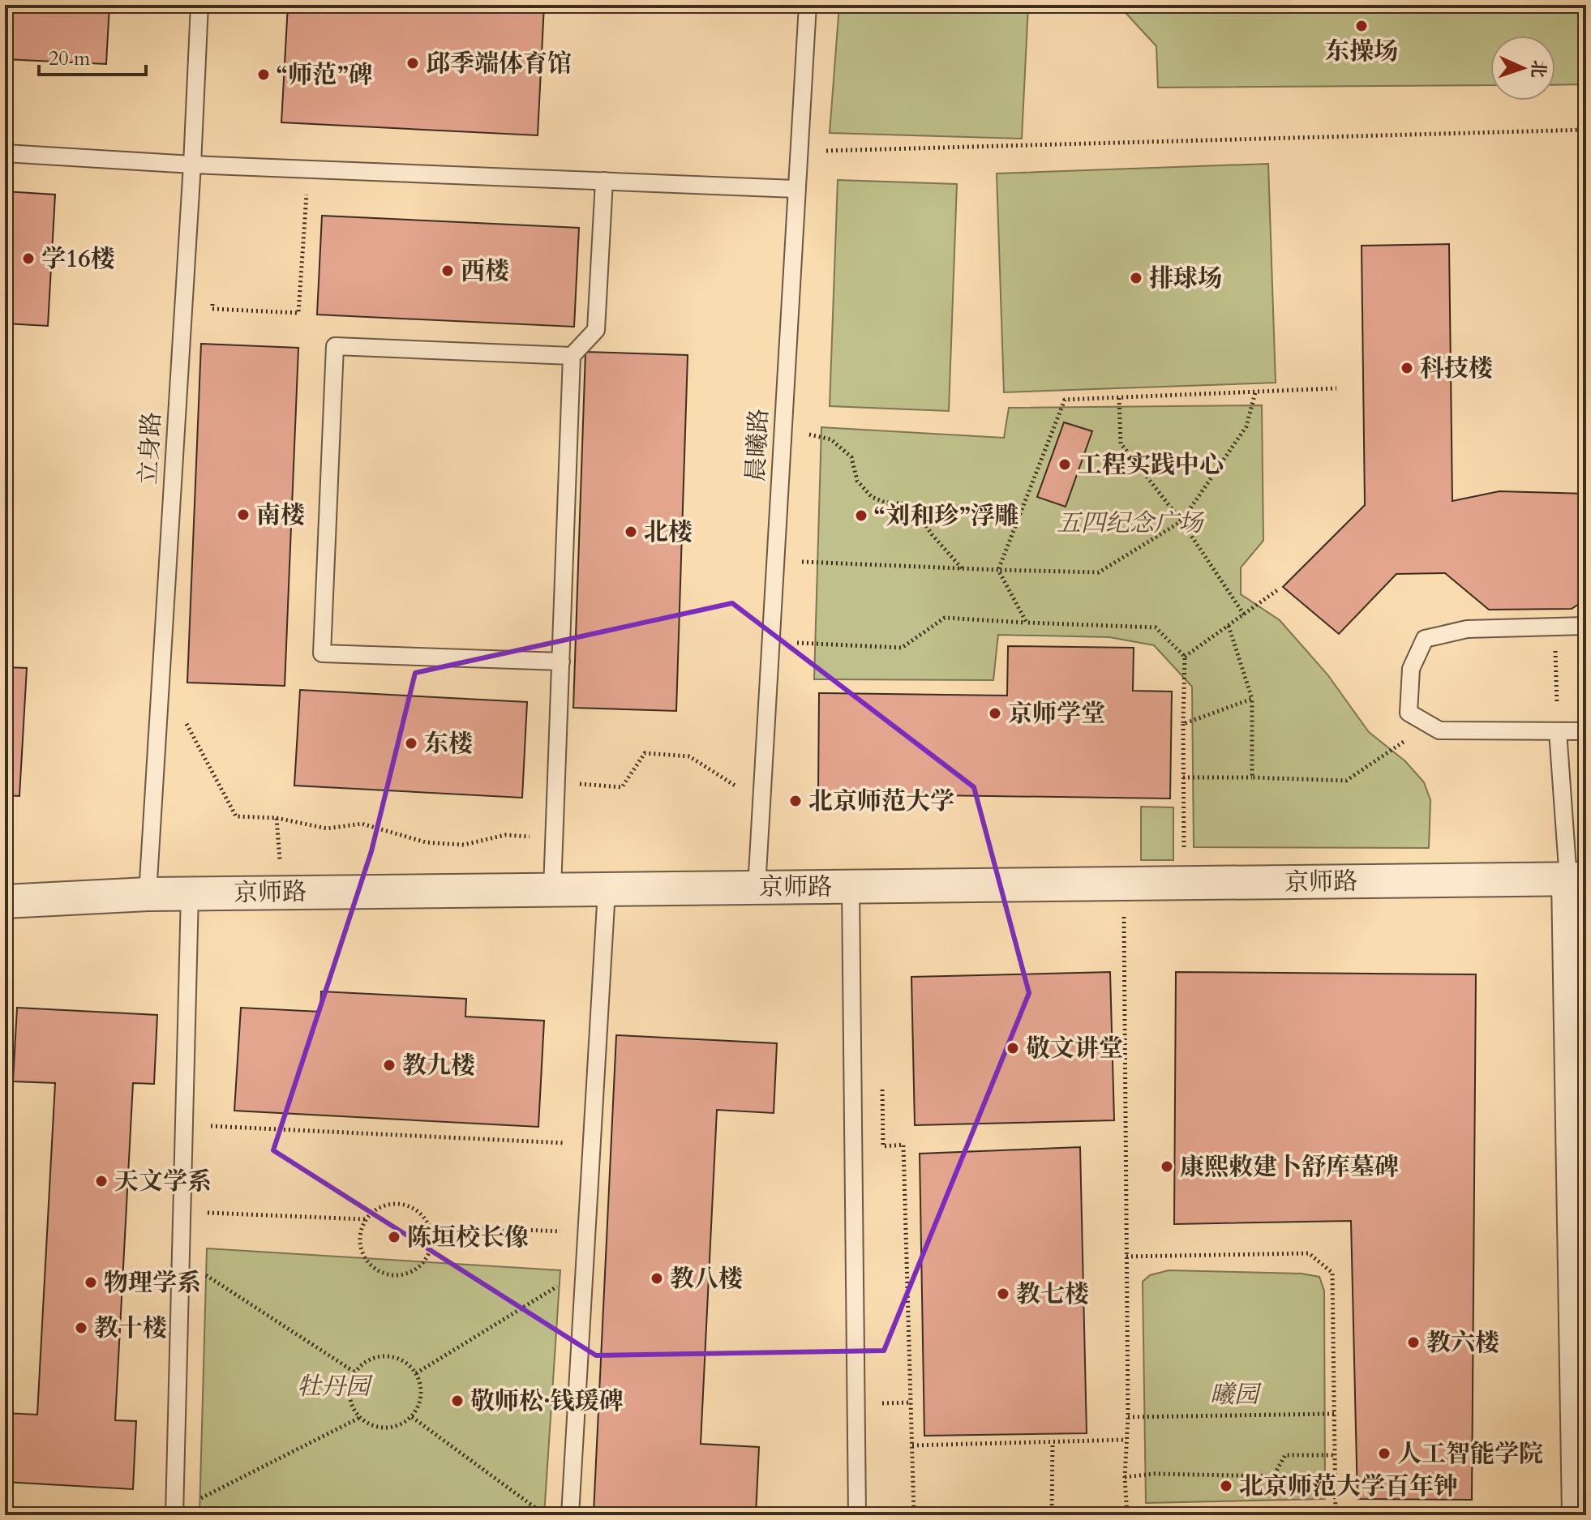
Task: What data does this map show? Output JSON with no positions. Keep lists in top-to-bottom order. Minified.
{"streets":{"street":["京师路"],"lane":["晨曦路","立身路"]},"crossings":[["晨曦路","京师路"],["立身路","京师路"]],"parks":["五四纪念广场","牡丹园","曦园"],"places":["东操场","邱季端体育馆","“师范”碑","学16楼","西楼","排球场","科技楼","工程实践中心","南楼","“刘和珍”浮雕","北楼","京师学堂","东楼","北京师范大学","敬文讲堂","教九楼","康熙敕建卜舒库墓碑","天文学系","陈垣校长像","教八楼","物理学系","教七楼","教十楼","教六楼","敬师松·钱瑗碑","人工智能学院","北京师范大学百年钟"],"scale_bar":"20 m","north":"right"}
